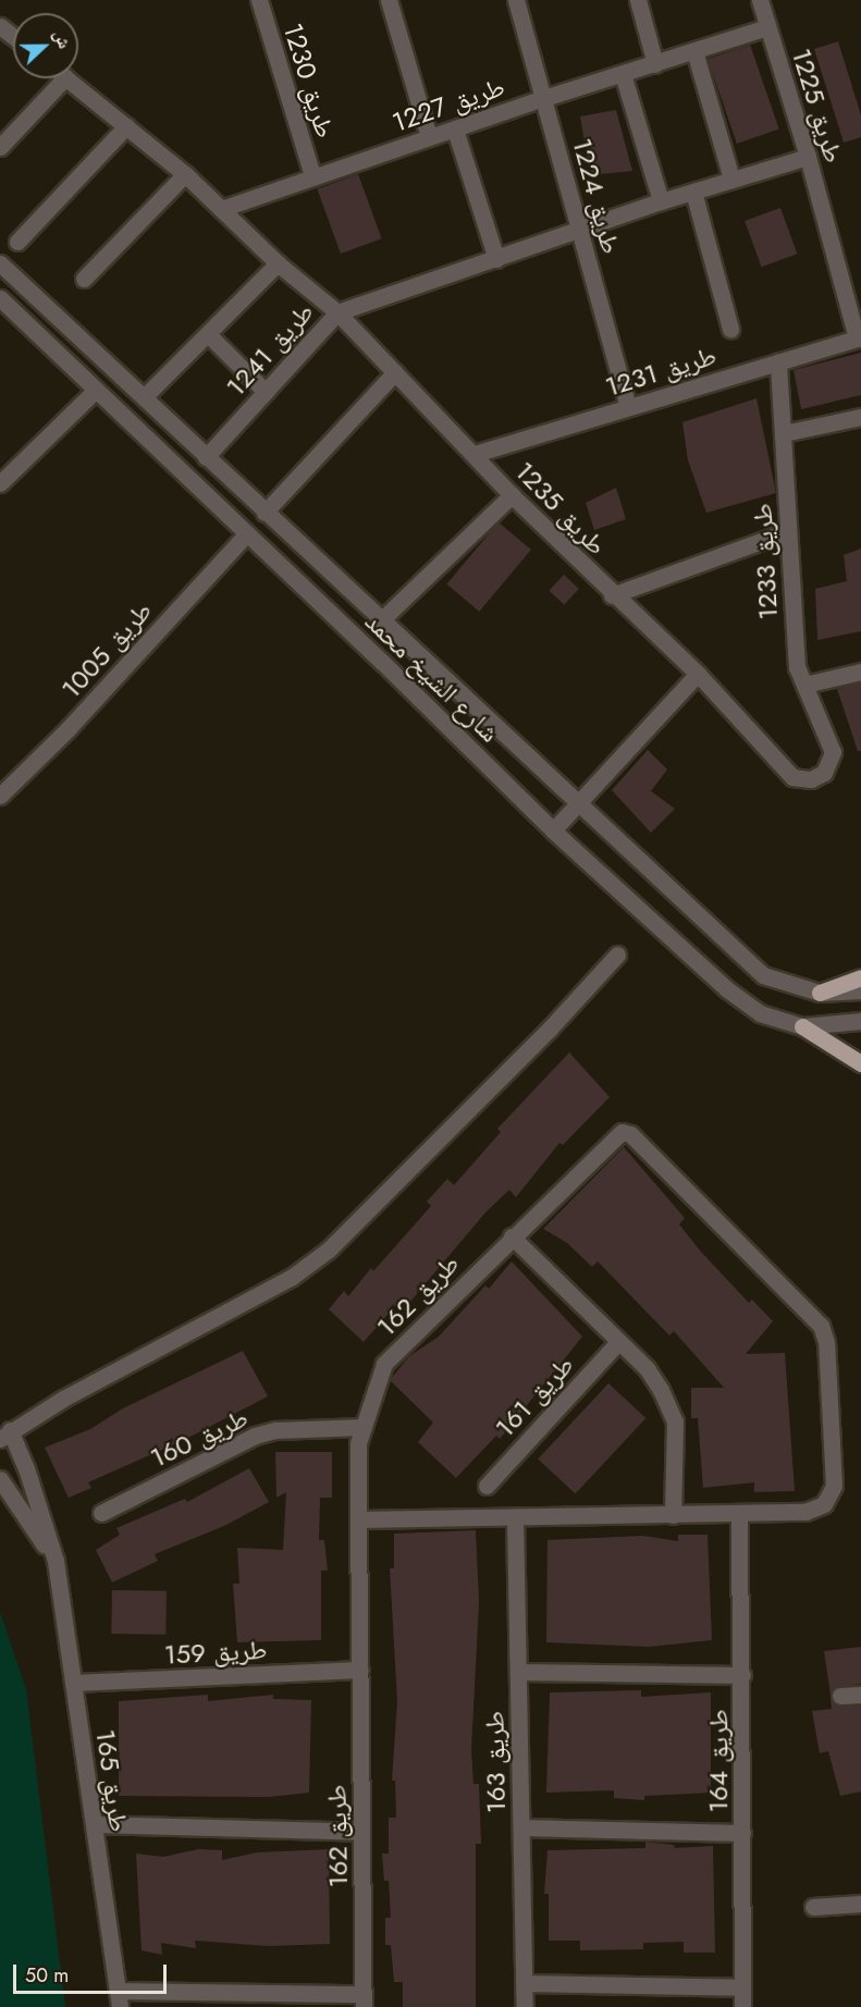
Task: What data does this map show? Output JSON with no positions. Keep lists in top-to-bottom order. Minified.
{"streets":{"street":["طريق 1230","طريق 1227","طريق 1225","طريق 1224","طريق 1241","طريق 1231","طريق 1235","طريق 1233","طريق 1005","شارع الشيخ محمد","طريق 162","طريق 161","طريق 160","طريق 159","طريق 164","طريق 163","طريق 165"]},"crossings":[["طريق 1230","طريق 1227"],["طريق 1227","طريق 1225"],["طريق 1227","طريق 1224"],["طريق 1227","طريق 1235"],["طريق 1225","طريق 1241"],["طريق 1225","طريق 1231"],["طريق 1224","طريق 1241"],["طريق 1224","طريق 1231"],["طريق 1241","طريق 1235"],["طريق 1241","شارع الشيخ محمد"],["طريق 1231","طريق 1235"],["طريق 1231","طريق 1233"],["طريق 1235","طريق 1233"],["طريق 1005","شارع الشيخ محمد"],["طريق 162","طريق 160"],["طريق 162","طريق 159"],["طريق 162","طريق 164"],["طريق 159","طريق 165"]],"scale_bar":"50 m","north":"right"}
